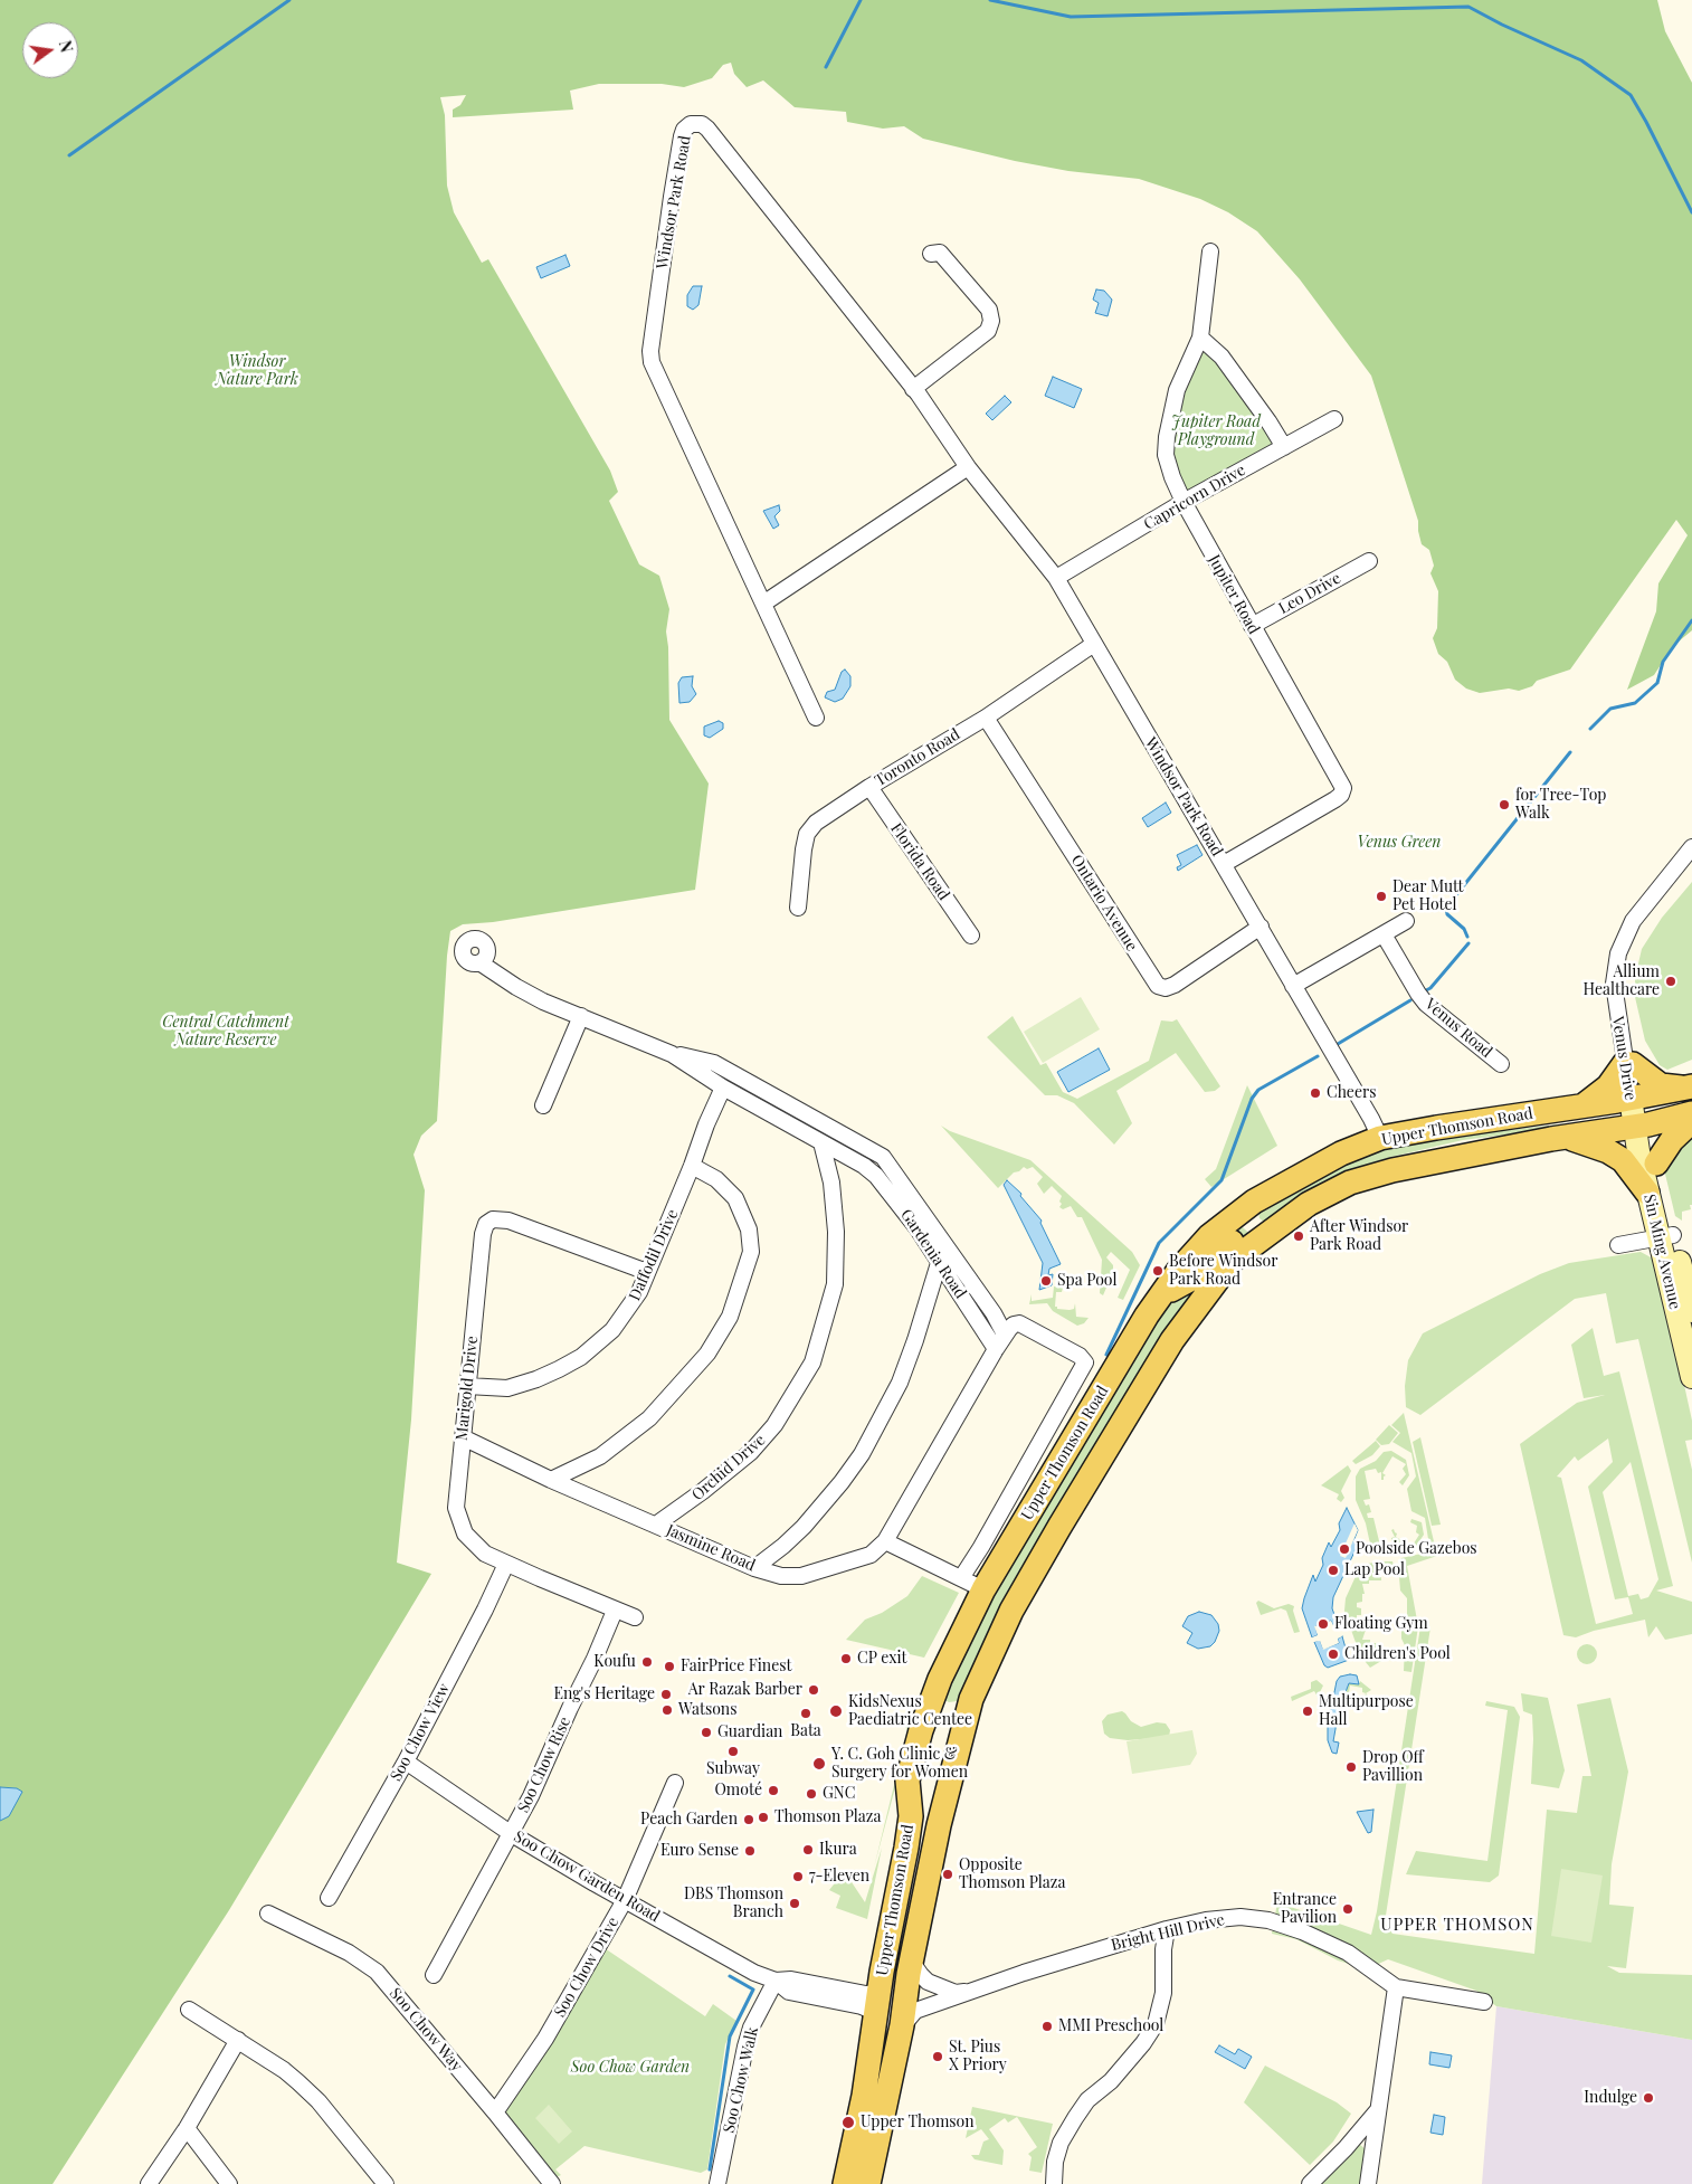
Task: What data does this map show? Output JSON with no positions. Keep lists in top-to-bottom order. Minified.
{"streets":{"main road":["Venus Drive","Upper Thomson Road","Sin Ming Avenue"],"street":["Windsor Park Road","Capricorn Drive","Leo Drive","Jupiter Road","Toronto Road","Florida Road","Ontario Avenue","Venus Road","Gardenia Road","Daffodil Drive","Marigold Drive","Orchid Drive","Jasmine Road","Soo Chow View","Soo Chow Rise","Soo Chow Garden Road","Bright Hill Drive","Soo Chow Drive","Soo Chow Way","Soo Chow Walk"]},"crossings":[["Windsor Park Road","Capricorn Drive"],["Windsor Park Road","Jupiter Road"],["Windsor Park Road","Toronto Road"],["Windsor Park Road","Ontario Avenue"],["Windsor Park Road","Upper Thomson Road"],["Capricorn Drive","Jupiter Road"],["Leo Drive","Jupiter Road"],["Toronto Road","Florida Road"],["Toronto Road","Ontario Avenue"],["Venus Drive","Upper Thomson Road"],["Venus Drive","Sin Ming Avenue"],["Upper Thomson Road","Sin Ming Avenue"],["Upper Thomson Road","Soo Chow Garden Road"],["Upper Thomson Road","Bright Hill Drive"],["Gardenia Road","Daffodil Drive"],["Gardenia Road","Orchid Drive"],["Daffodil Drive","Marigold Drive"],["Marigold Drive","Jasmine Road"],["Marigold Drive","Soo Chow View"],["Marigold Drive","Soo Chow Rise"],["Orchid Drive","Jasmine Road"],["Soo Chow View","Soo Chow Garden Road"],["Soo Chow Rise","Soo Chow Garden Road"],["Soo Chow Garden Road","Soo Chow Drive"],["Soo Chow Garden Road","Soo Chow Walk"],["Soo Chow Drive","Soo Chow Way"]],"districts":["UPPER THOMSON"],"parks":["Windsor Nature Park","Jupiter Road Playground","Venus Green","Central Catchment Nature Reserve","Soo Chow Garden"],"places":["for Tree-Top Walk","Dear Mutt Pet Hotel","Allium Healthcare","Cheers","After Windsor Park Road","Before Windsor Park Road","Spa Pool","Poolside Gazebos","Lap Pool","Floating Gym","Children's Pool","CP exit","Koufu","FairPrice Finest","Ar Razak Barber","Eng's Heritage","Watsons","KidsNexus Paediatric Centee","Multipurpose Hall","Bata","Guardian","Subway","Y. C. Goh Clinic & Surgery for Women","Drop Off Pavillion","Omoté","GNC","Thomson Plaza","Peach Garden","Ikura","Euro Sense","Opposite Thomson Plaza","7-Eleven","DBS Thomson Branch","Entrance Pavilion","MMI Preschool","St. Pius X Priory","Indulge","Upper Thomson"],"north":"right"}
